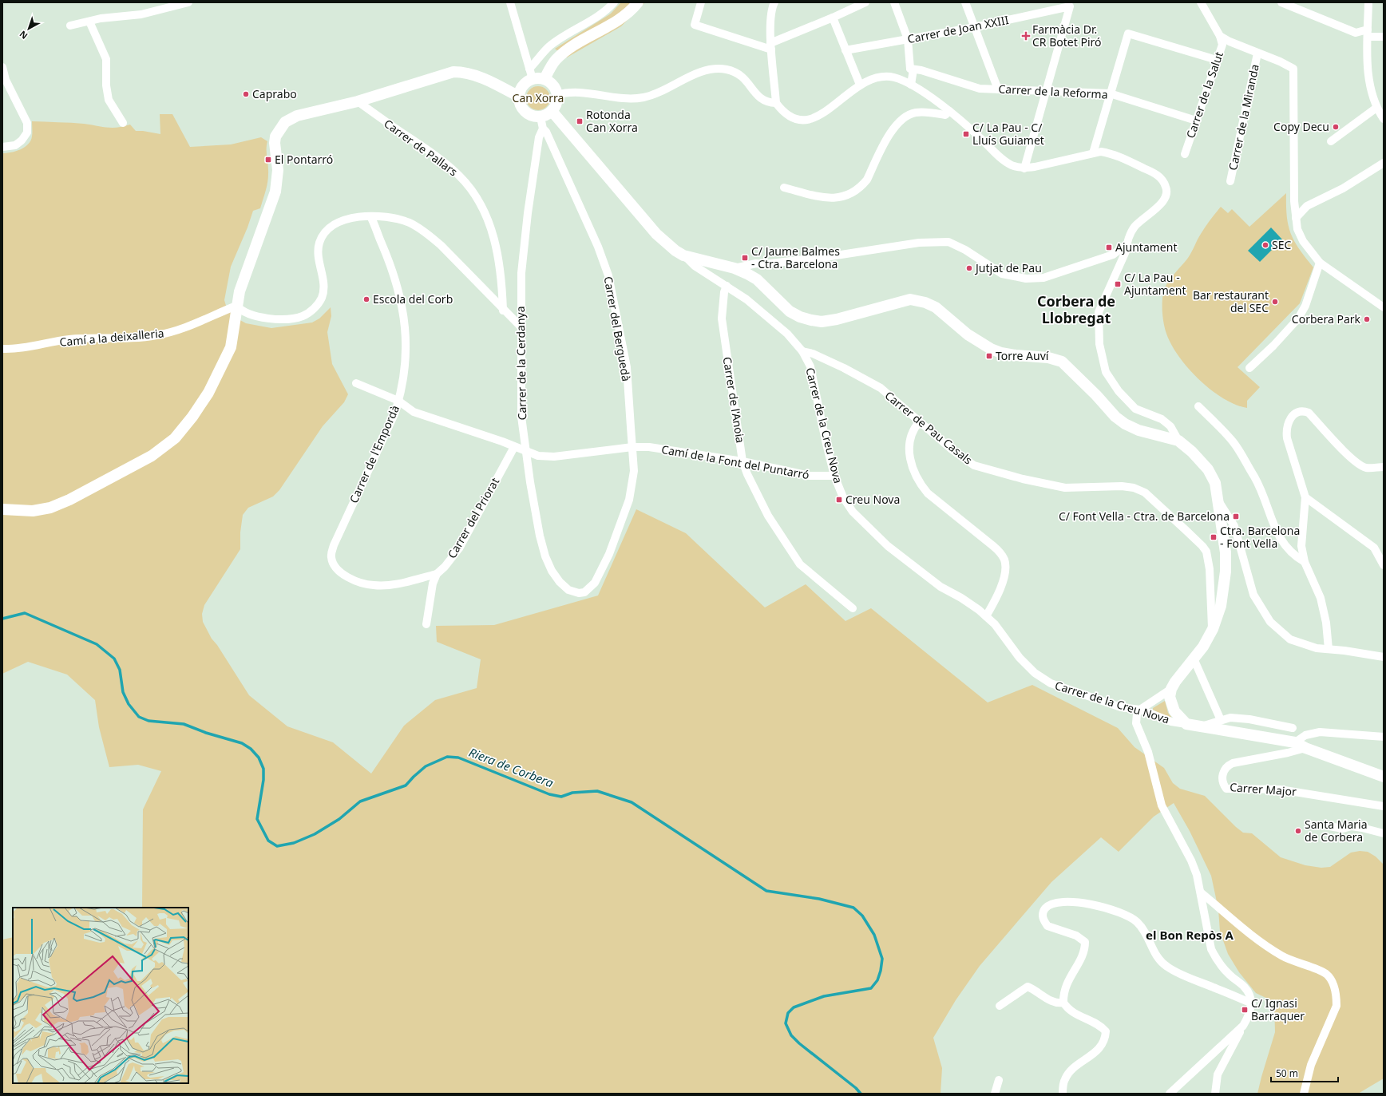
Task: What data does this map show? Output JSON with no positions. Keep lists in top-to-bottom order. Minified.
{"streets":{"street":["Carrer de Joan XXIII","Carrer de la Reforma","Carrer de la Salut","Carrer de la Miranda","Carrer de Pallars","Carrer del Berguedà","Camí a la deixalleria","Carrer de la Cerdanya","Carrer de l'Anoia","Carrer de la Creu Nova","Carrer de Pau Casals","Carrer de l'Empordà","Camí de la Font del Puntarró","Carrer del Priorat","Carrer Major"]},"crossings":[["Carrer de Joan XXIII","Carrer de la Reforma"],["Carrer de la Reforma","Carrer de la Salut"],["Carrer del Berguedà","Carrer de la Cerdanya"],["Carrer del Berguedà","Camí de la Font del Puntarró"],["Carrer de la Cerdanya","Camí de la Font del Puntarró"],["Carrer de l'Anoia","Carrer de la Creu Nova"],["Carrer de l'Anoia","Camí de la Font del Puntarró"],["Carrer de la Creu Nova","Carrer de Pau Casals"],["Carrer de la Creu Nova","Camí de la Font del Puntarró"],["Carrer de l'Empordà","Camí de la Font del Puntarró"],["Carrer de l'Empordà","Carrer del Priorat"],["Camí de la Font del Puntarró","Carrer del Priorat"]],"districts":["Corbera de Llobregat","el Bon Repòs A"],"water":["Riera de Corbera"],"parks":["Can Xorra"],"places":{"health":["Farmàcia Dr. CR Botet Piró"],"other":["Caprabo","Copy Decu","SEC","Jutjat de Pau","Escola del Corb","Bar restaurant del SEC","Corbera Park","Santa Maria de Corbera"],"transit":["Rotonda Can Xorra","C/ La Pau - C/ Lluís Guiamet","El Pontarró","Ajuntament","C/ Jaume Balmes - Ctra. Barcelona","C/ La Pau - Ajuntament","Torre Auví","Creu Nova","C/ Font Vella - Ctra. de Barcelona","Ctra. Barcelona - Font Vella","C/ Ignasi Barraquer"]},"scale_bar":"50 m","north":"bottom left"}
